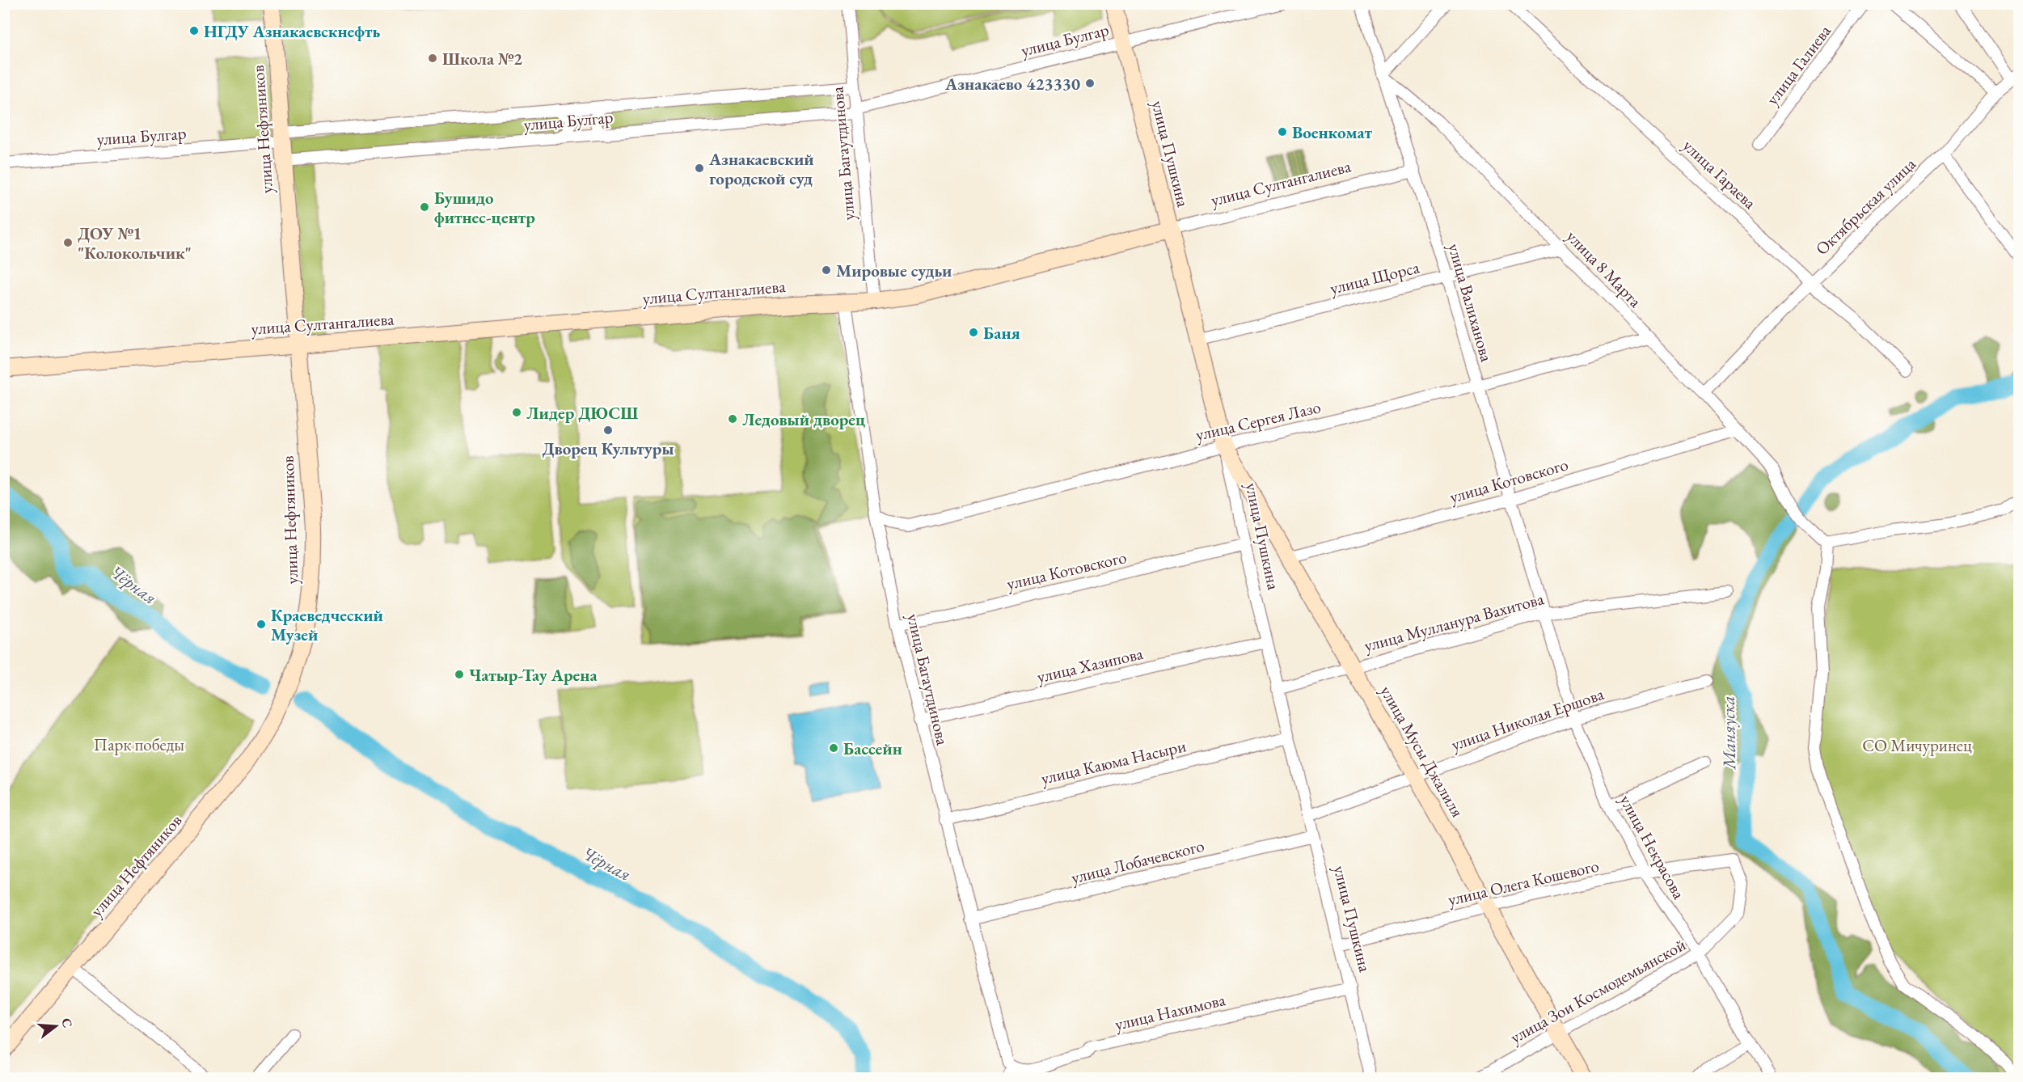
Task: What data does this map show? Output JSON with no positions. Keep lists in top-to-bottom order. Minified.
{"streets":{"street":["улица Булгар","улица Галиева","улица Нефтяников","улица Багаутдинова","улица Пушкина","улица Гараева","улица Султангалиева","Октябрьская улица","улица 8 Марта","улица Щорса","улица Валиханова","улица Сергея Лазо","улица Котовского","улица Мулланура Вахитова","улица Хазипова","улица Николая Ершова","улица Мусы Джалиля","улица Каюма Насыри","улица Некрасова","улица Лобачевского","улица Олега Кошевого","улица Зои Космодемьянской","улица Нахимова"]},"crossings":[["улица Булгар","улица Нефтяников"],["улица Булгар","улица Багаутдинова"],["улица Булгар","улица Пушкина"],["улица Нефтяников","улица Султангалиева"],["улица Багаутдинова","улица Султангалиева"],["улица Багаутдинова","улица Сергея Лазо"],["улица Багаутдинова","улица Котовского"],["улица Багаутдинова","улица Хазипова"],["улица Багаутдинова","улица Каюма Насыри"],["улица Багаутдинова","улица Лобачевского"],["улица Багаутдинова","улица Нахимова"],["улица Пушкина","улица Султангалиева"],["улица Пушкина","улица Щорса"],["улица Пушкина","улица Сергея Лазо"],["улица Пушкина","улица Котовского"],["улица Пушкина","улица Мулланура Вахитова"],["улица Пушкина","улица Хазипова"],["улица Пушкина","улица Николая Ершова"],["улица Пушкина","улица Мусы Джалиля"],["улица Пушкина","улица Каюма Насыри"],["улица Пушкина","улица Лобачевского"],["улица Пушкина","улица Олега Кошевого"],["улица Пушкина","улица Нахимова"],["улица Гараева","Октябрьская улица"],["улица Султангалиева","улица Валиханова"],["Октябрьская улица","улица 8 Марта"],["улица 8 Марта","улица Щорса"],["улица 8 Марта","улица Валиханова"],["улица 8 Марта","улица Сергея Лазо"],["улица 8 Марта","улица Котовского"],["улица Щорса","улица Валиханова"],["улица Валиханова","улица Сергея Лазо"],["улица Валиханова","улица Котовского"],["улица Валиханова","улица Мулланура Вахитова"],["улица Валиханова","улица Некрасова"],["улица Сергея Лазо","улица Мусы Джалиля"],["улица Котовского","улица Мусы Джалиля"],["улица Мулланура Вахитова","улица Мусы Джалиля"],["улица Мулланура Вахитова","улица Некрасова"],["улица Николая Ершова","улица Мусы Джалиля"],["улица Николая Ершова","улица Некрасова"],["улица Мусы Джалиля","улица Олега Кошевого"],["улица Мусы Джалиля","улица Зои Космодемьянской"],["улица Некрасова","улица Олега Кошевого"],["улица Некрасова","улица Зои Космодемьянской"],["улица Олега Кошевого","улица Зои Космодемьянской"]],"water":["Чёрная","Маняуска"],"parks":["Парк победы","СО Мичуринец"],"places":["НГДУ Азнакаевскнефть","Школа №2","Азнакаево 423330","Военкомат","Азнакаевский городской суд","Бушидо фитнес-центр","ДОУ №1 \"Колокольчик\"","Мировые судьи","Баня","Лидер ДЮСШ","Ледовый дворец","Дворец Культуры","Краеведческий Музей","Чатыр-Тау Арена","Бассейн"],"north":"right"}
